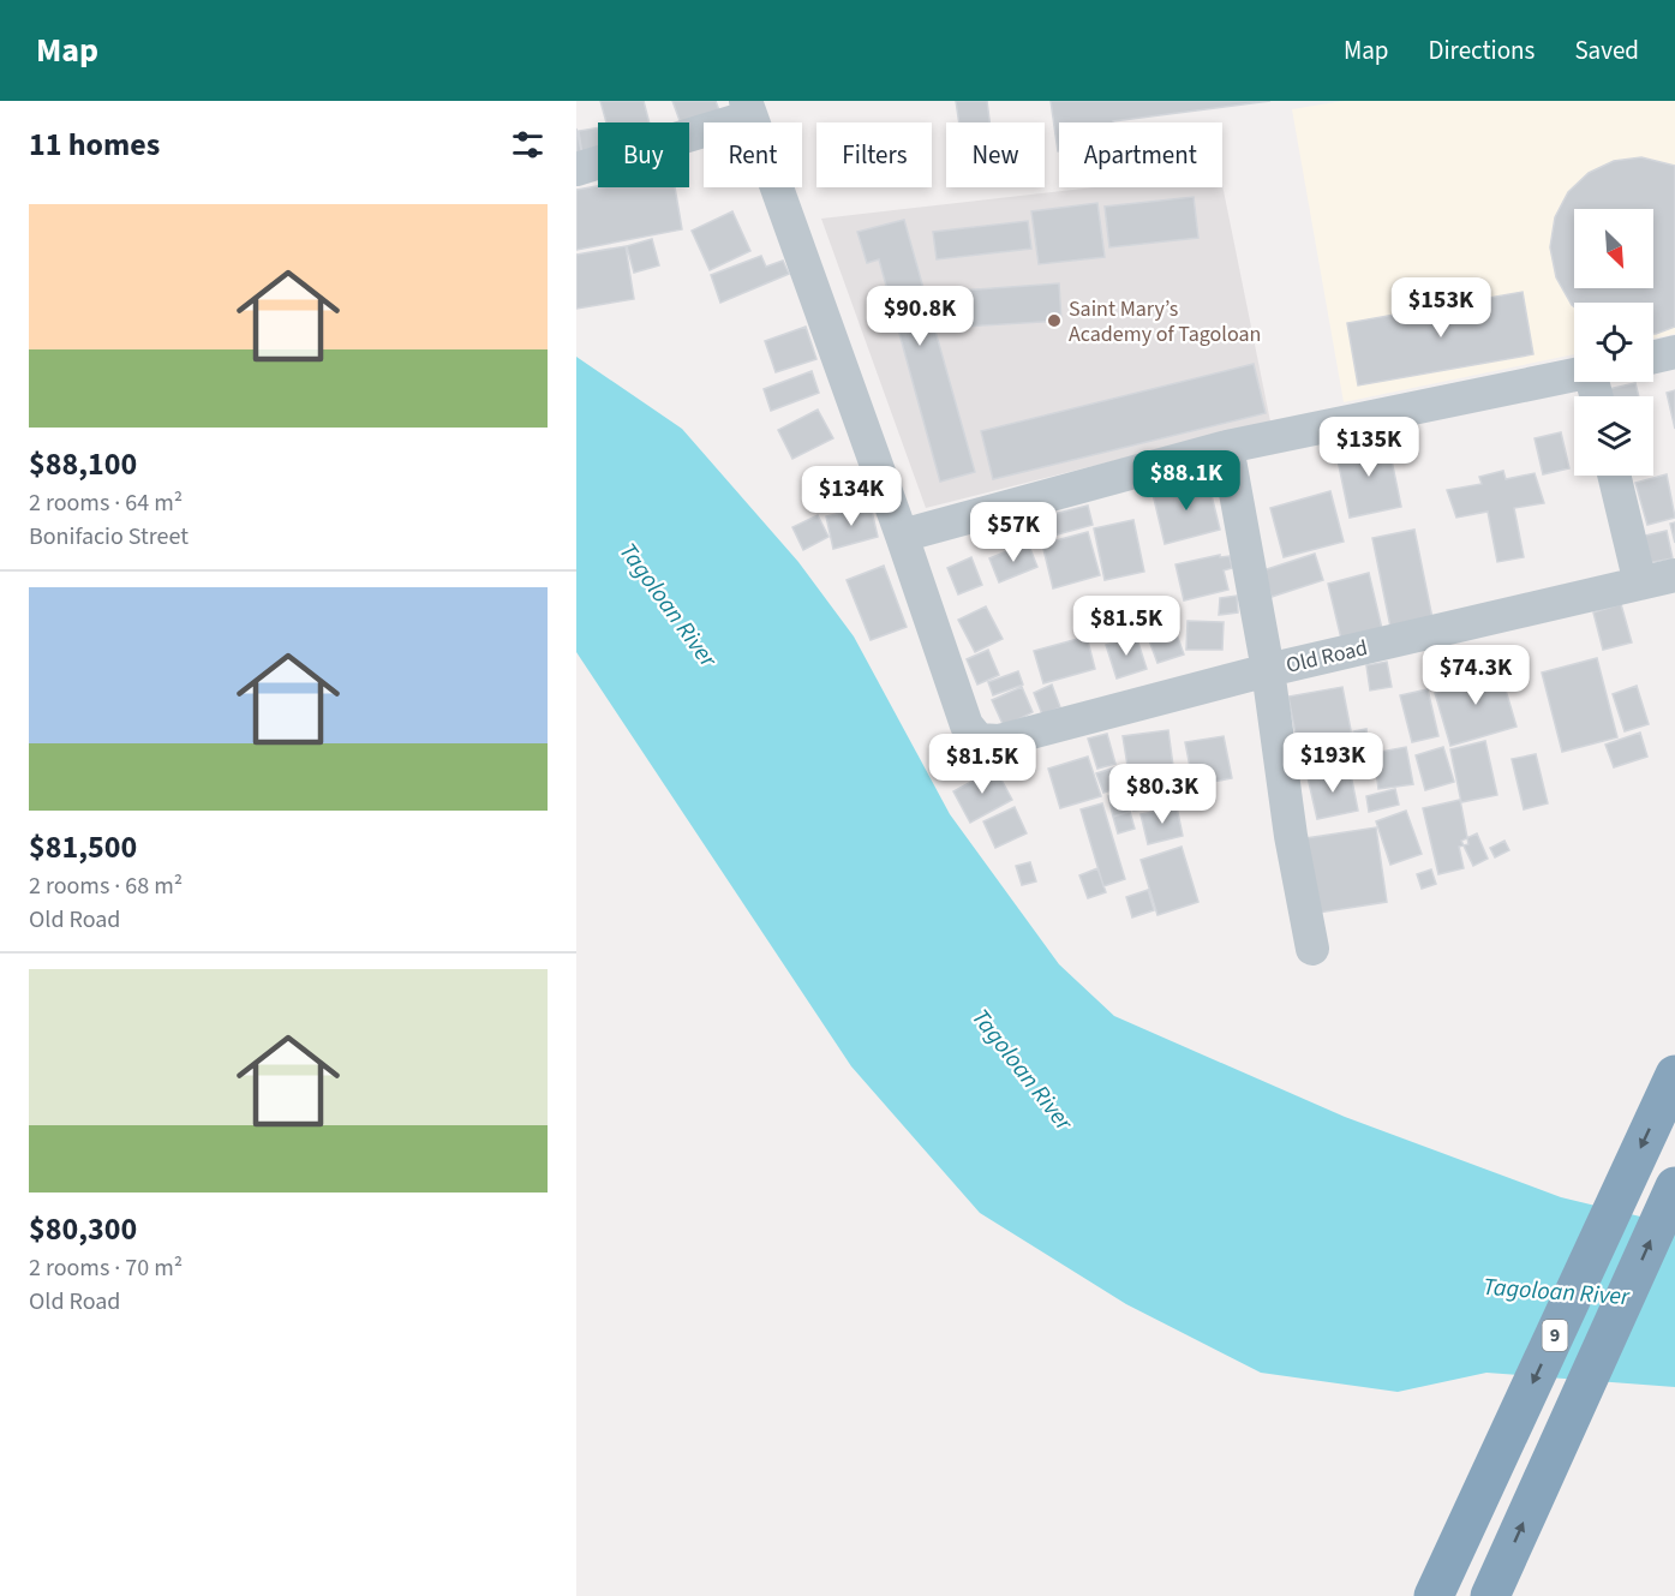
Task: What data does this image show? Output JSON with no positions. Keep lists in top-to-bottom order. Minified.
{"streets":{"highway":["9"],"street":["Old Road"]},"water":["Tagoloan River"],"places":["Saint Mary’s Academy of Tagoloan"],"north":"bottom right","page":{"header":"Map","nav":["Map","Directions","Saved"],"heading":"11 homes","chip":["Buy","Rent","Filters","New","Apartment"],"list":[{"name":"$88,100","note":"2 rooms · 64 m² · Bonifacio Street"},{"name":"$81,500","note":"2 rooms · 68 m² · Old Road"},{"name":"$80,300","note":"2 rooms · 70 m² · Old Road"}],"price":["$153K","$90.8K","$135K","$88.1K","$134K","$57K","$81.5K","$74.3K","$193K","$81.5K","$80.3K"]}}
